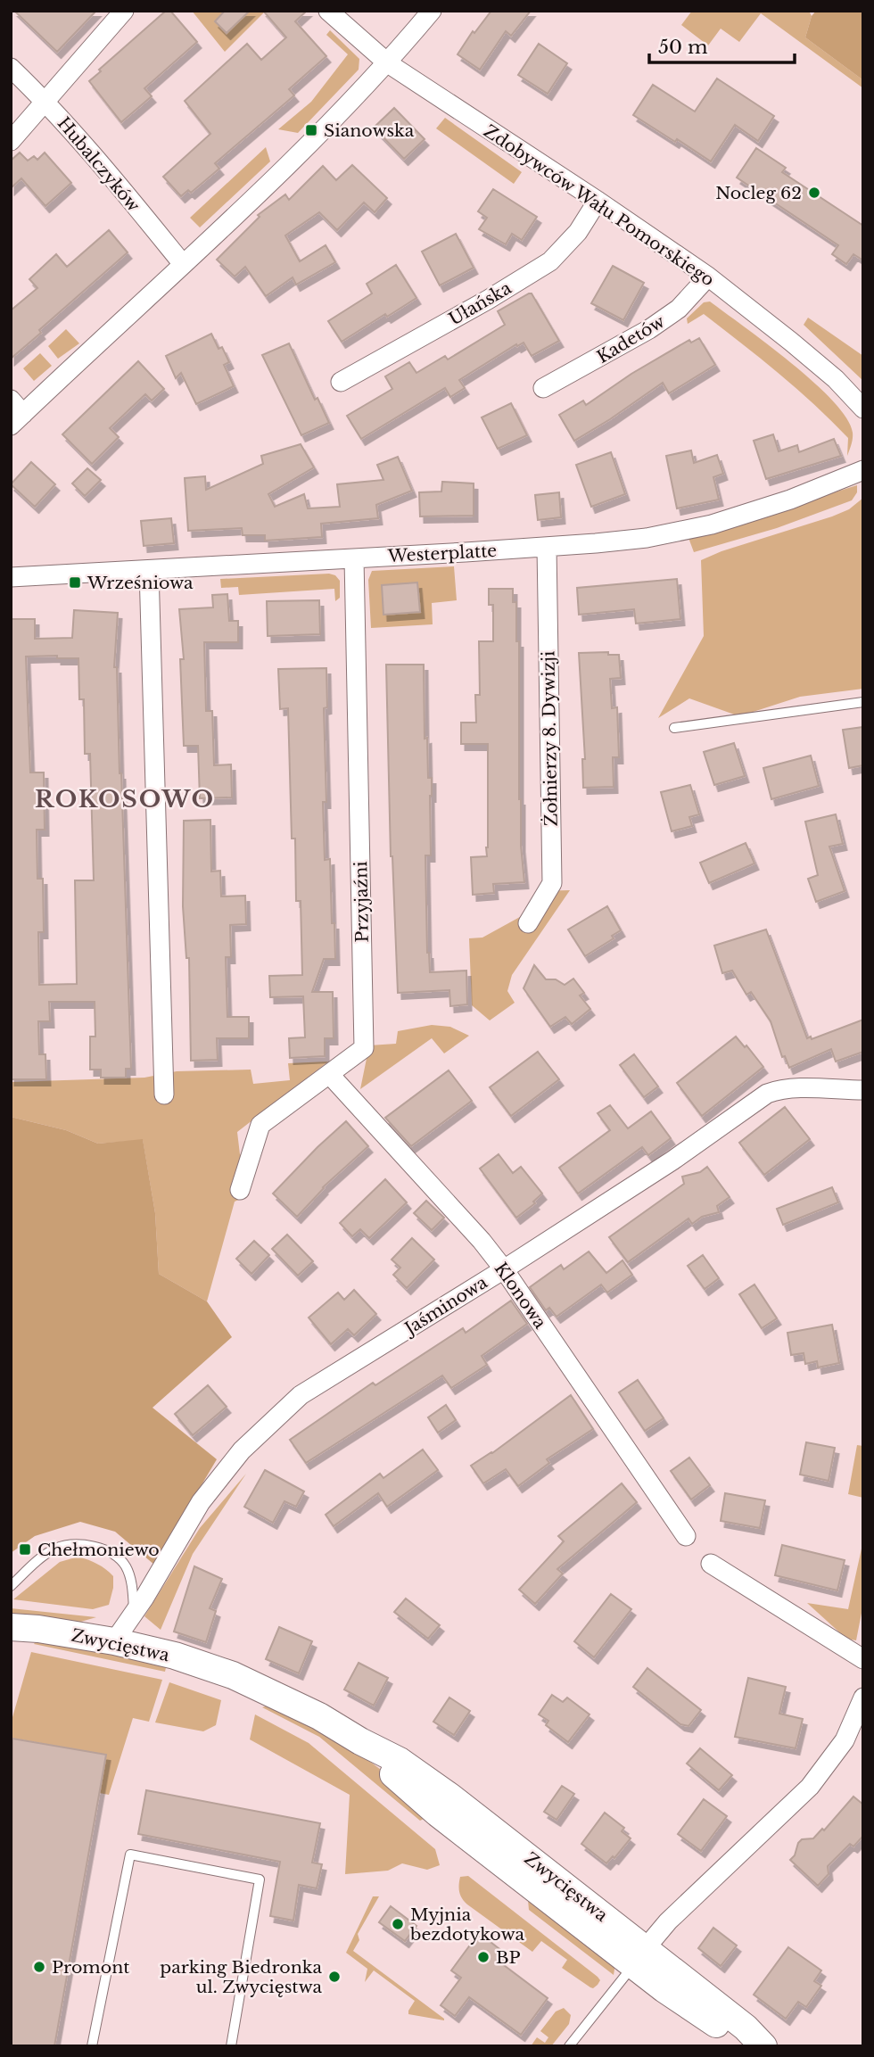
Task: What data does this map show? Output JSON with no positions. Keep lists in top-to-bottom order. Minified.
{"streets":{"main road":["Zwycięstwa"],"street":["Hubalczyków","Zdobywców Wału Pomorskiego","Ułańska","Kadetów","Westerplatte","Żołnierzy 8. Dywizji","Przyjaźni","Klonowa","Jaśminowa"]},"crossings":[["Zdobywców Wału Pomorskiego","Ułańska"],["Zdobywców Wału Pomorskiego","Kadetów"],["Westerplatte","Żołnierzy 8. Dywizji"],["Westerplatte","Przyjaźni"],["Przyjaźni","Klonowa"],["Klonowa","Jaśminowa"],["Jaśminowa","Zwycięstwa"]],"districts":["ROKOSOWO"],"places":{"transit":["Sianowska","Wrześniowa","Chełmoniewo"],"other":["Nocleg 62","Myjnia bezdotykowa","BP","Promont","parking Biedronka ul. Zwycięstwa"]},"scale_bar":"50 m"}
